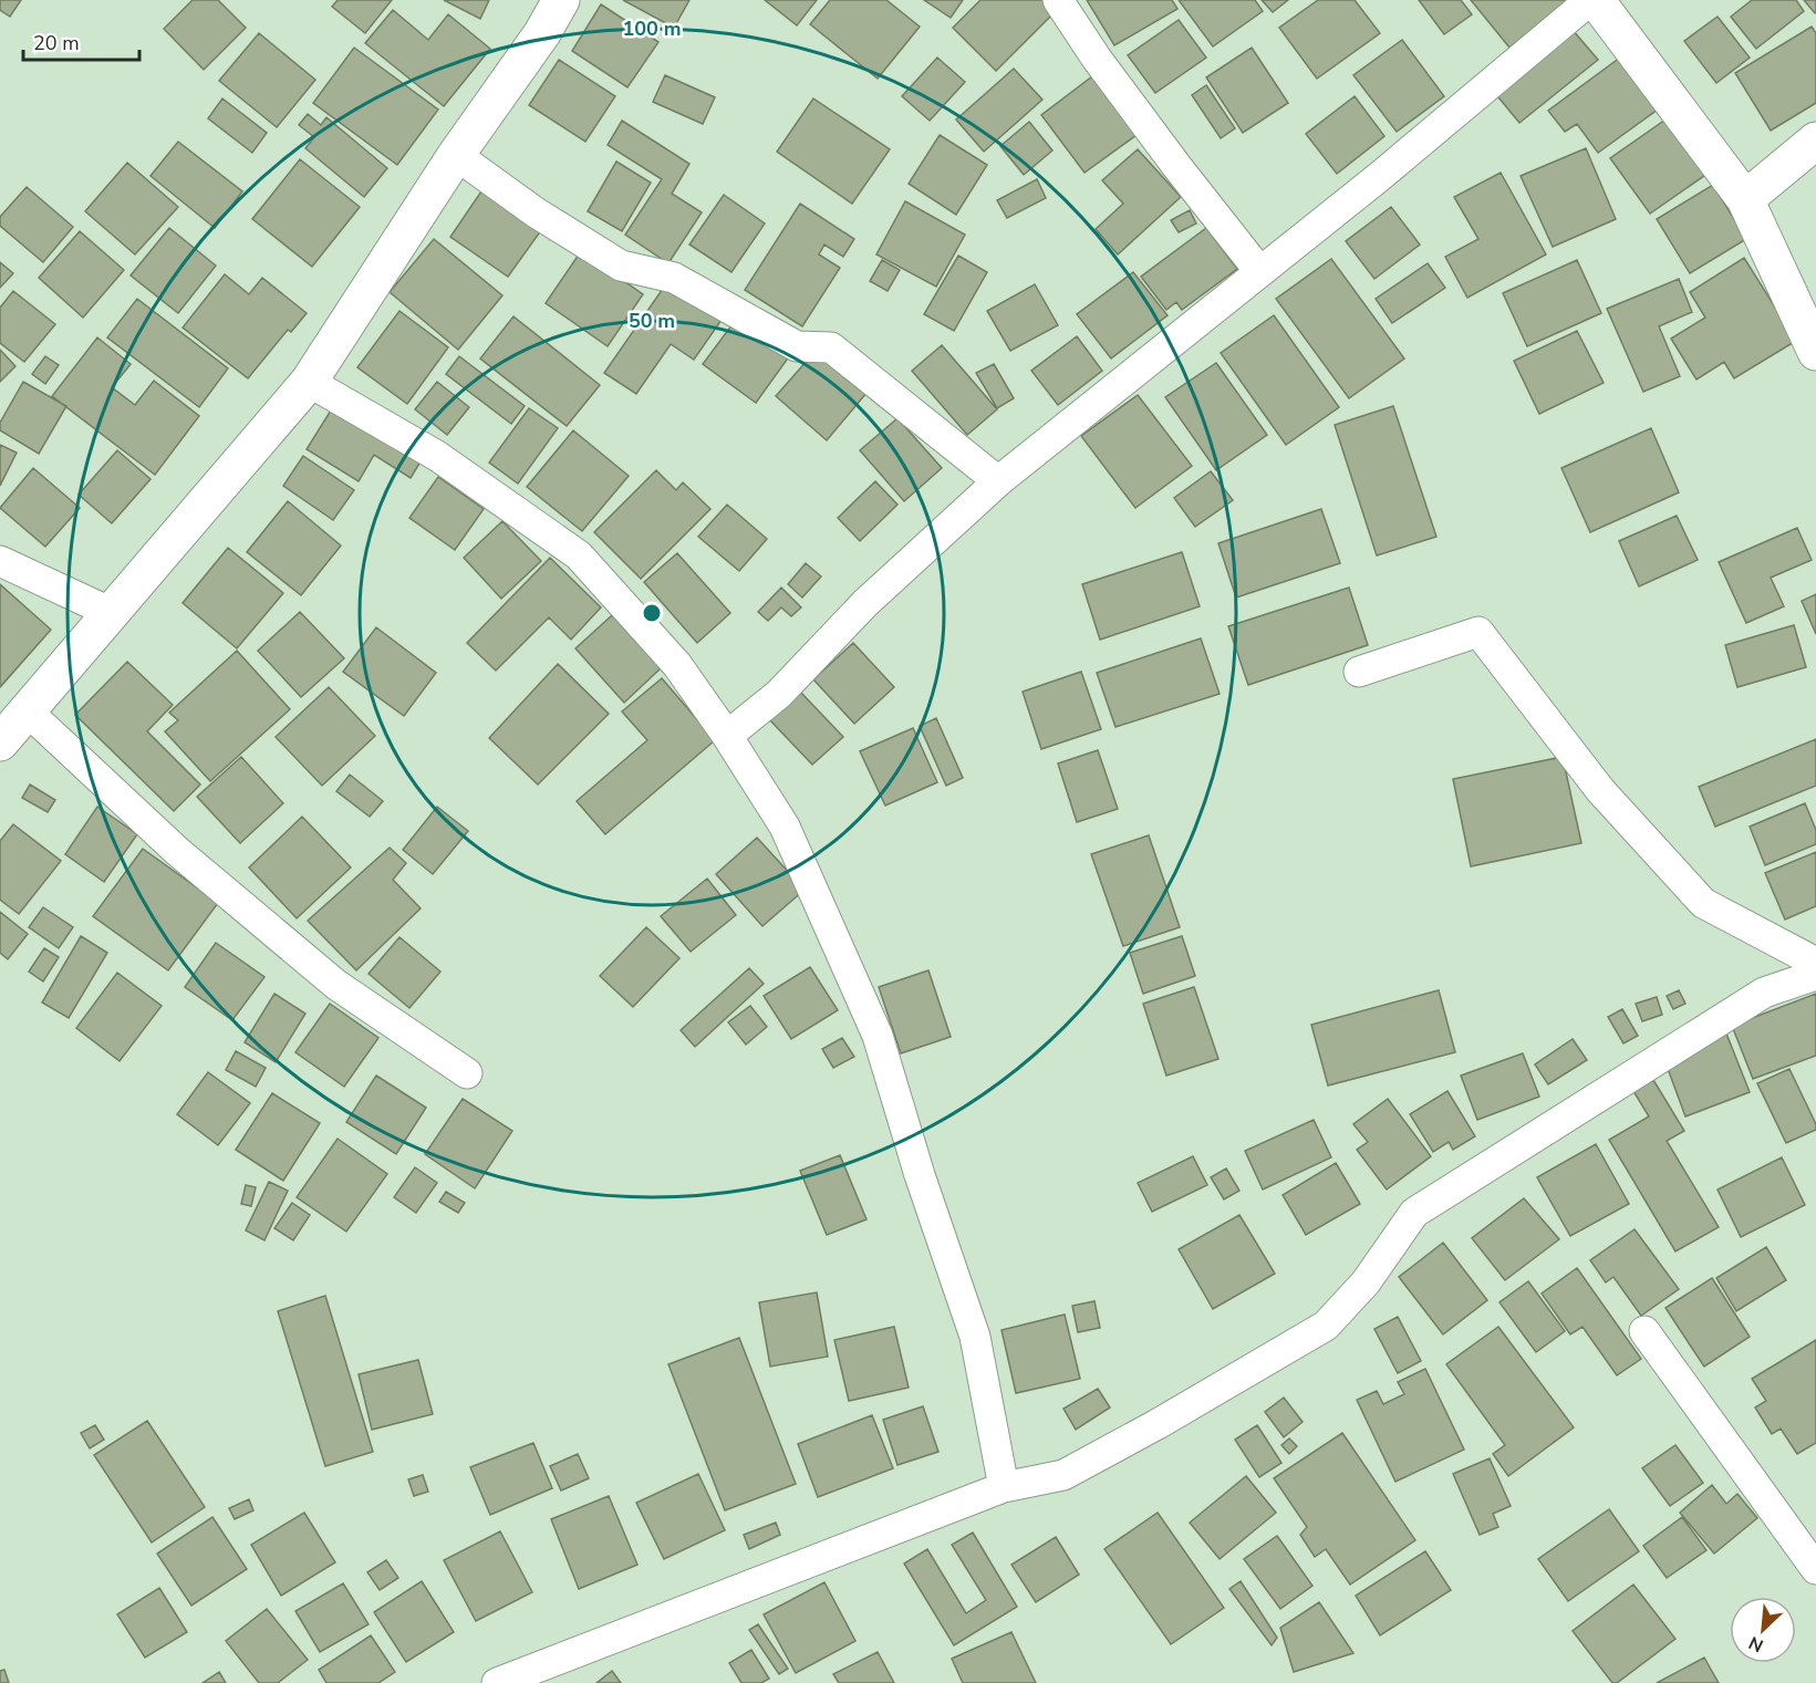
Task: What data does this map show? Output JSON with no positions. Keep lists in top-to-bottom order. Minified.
{"scale_bar":"20 m","north":"bottom left","rings":["100 m","50 m"]}
